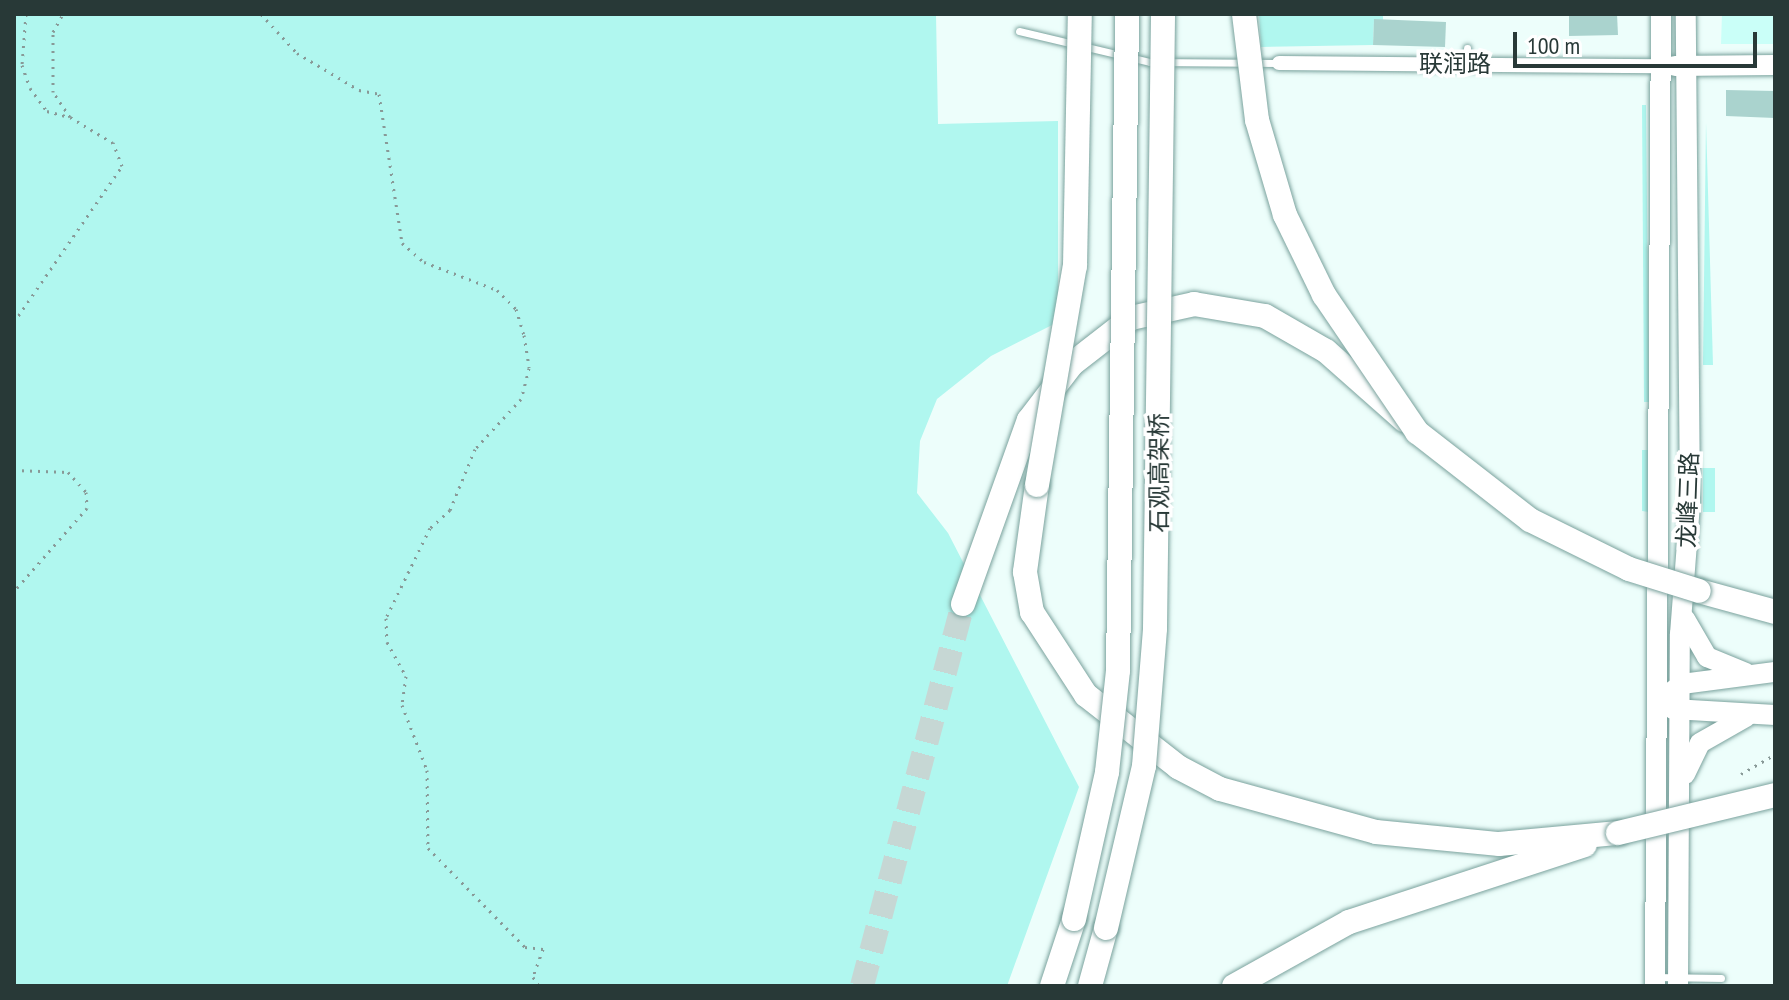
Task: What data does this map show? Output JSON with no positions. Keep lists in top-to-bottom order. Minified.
{"streets":{"highway":["石观高架桥"],"main road":["联润路","龙峰三路"]},"crossings":[["联润路","龙峰三路"]],"scale_bar":"100 m"}
